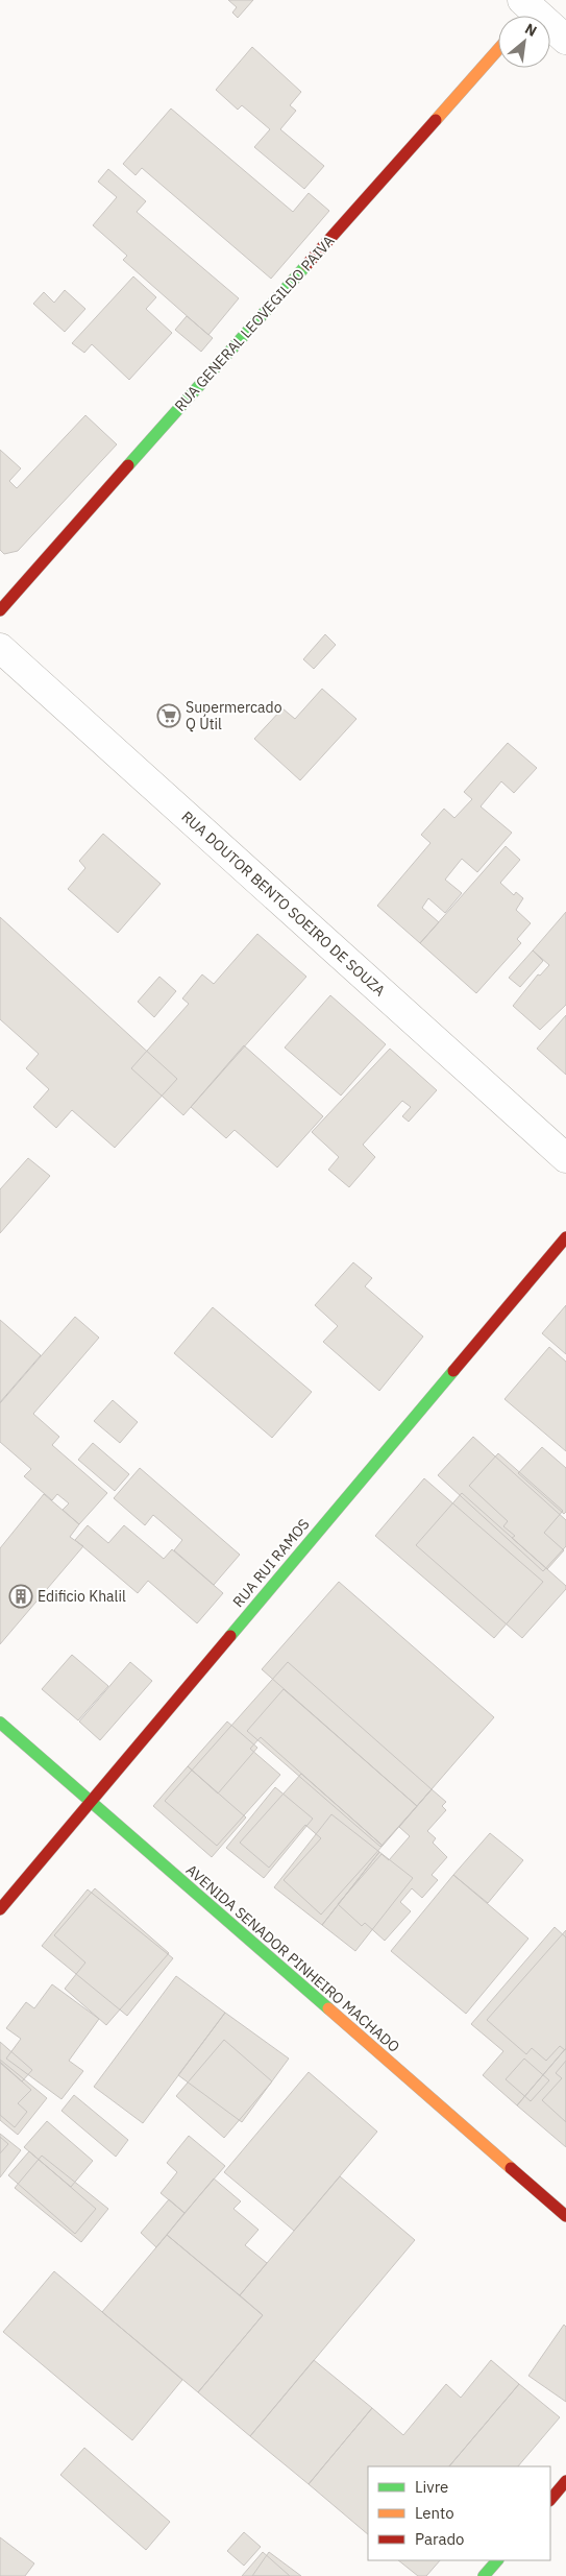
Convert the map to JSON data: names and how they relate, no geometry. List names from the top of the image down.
{
  "streets": {
    "street": [
      "RUA GENERAL LEOVEGILDO PAIVA",
      "RUA DOUTOR BENTO SOEIRO DE SOUZA",
      "RUA RUI RAMOS",
      "AVENIDA SENADOR PINHEIRO MACHADO"
    ]
  },
  "crossings": [
    ["RUA RUI RAMOS", "AVENIDA SENADOR PINHEIRO MACHADO"]
  ],
  "places": {
    "supermarket": ["Supermercado Q Útil"],
    "building": ["Edificio Khalil"]
  },
  "legend": ["Livre", "Lento", "Parado"],
  "north": "top right"
}
